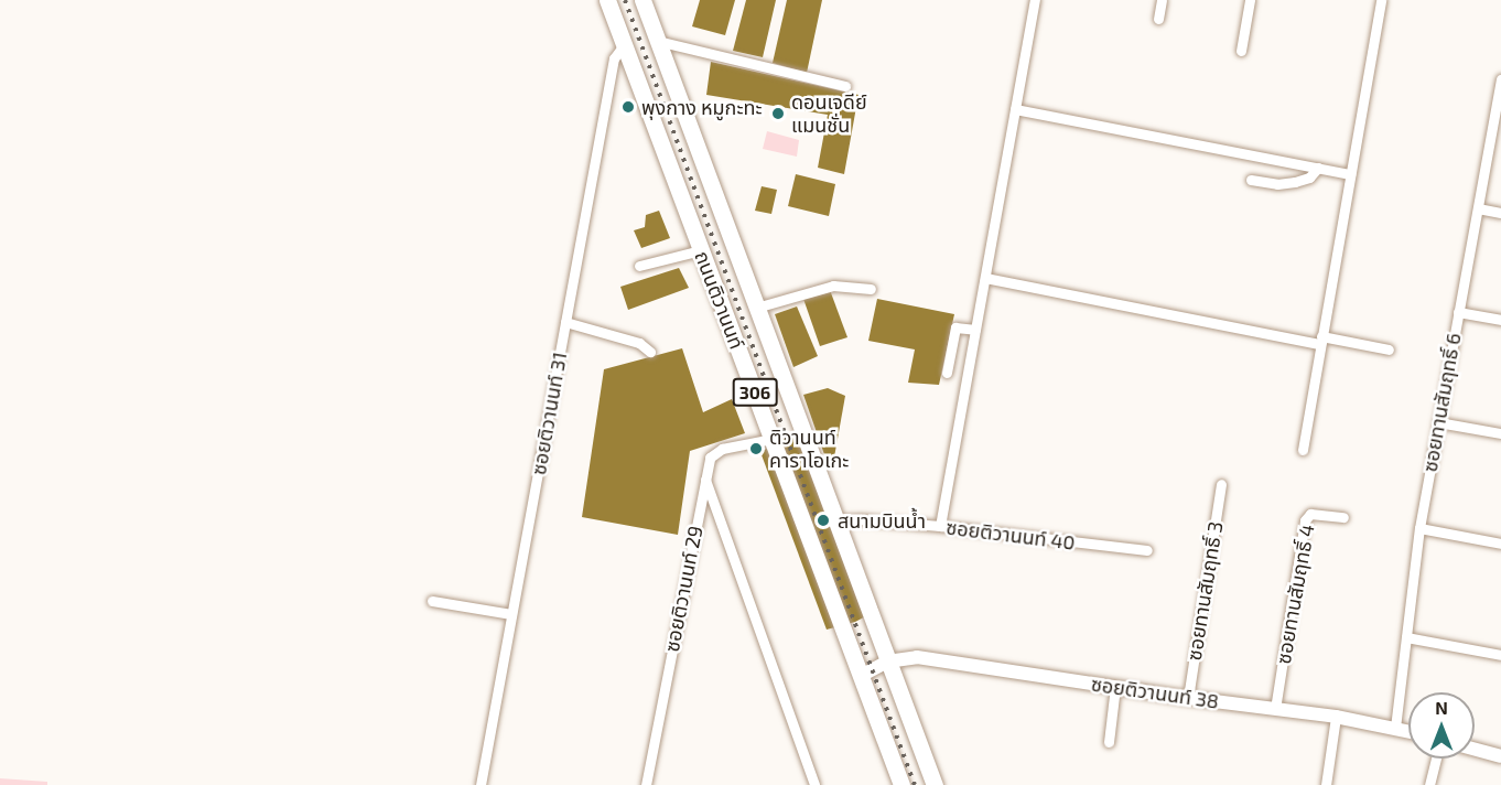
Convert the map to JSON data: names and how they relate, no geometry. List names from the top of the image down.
{
  "streets": {
    "main road": ["ถนนติวานนท์", "306"],
    "street": [
      "ซอยทานสัมฤทธิ์ 6",
      "ซอยติวานนท์ 31",
      "ซอยติวานนท์ 40",
      "ซอยติวานนท์ 29",
      "ซอยทานสัมฤทธิ์ 3",
      "ซอยทานสัมฤทธิ์ 4",
      "ซอยติวานนท์ 38"
    ]
  },
  "crossings": [
    ["ถนนติวานนท์", "ซอยติวานนท์ 31"],
    ["ถนนติวานนท์", "ซอยติวานนท์ 40"],
    ["ถนนติวานนท์", "ซอยติวานนท์ 29"],
    ["ถนนติวานนท์", "ซอยติวานนท์ 38"],
    ["ซอยทานสัมฤทธิ์ 6", "ซอยติวานนท์ 38"],
    ["ซอยทานสัมฤทธิ์ 3", "ซอยติวานนท์ 38"],
    ["ซอยทานสัมฤทธิ์ 4", "ซอยติวานนท์ 38"]
  ],
  "places": [
    "พุงกาง หมูกะทะ",
    "ดอนเจดีย์ แมนชั่น",
    "ติวานนท์ คาราโอเกะ",
    "สนามบินน้ำ"
  ],
  "north": "top"
}
